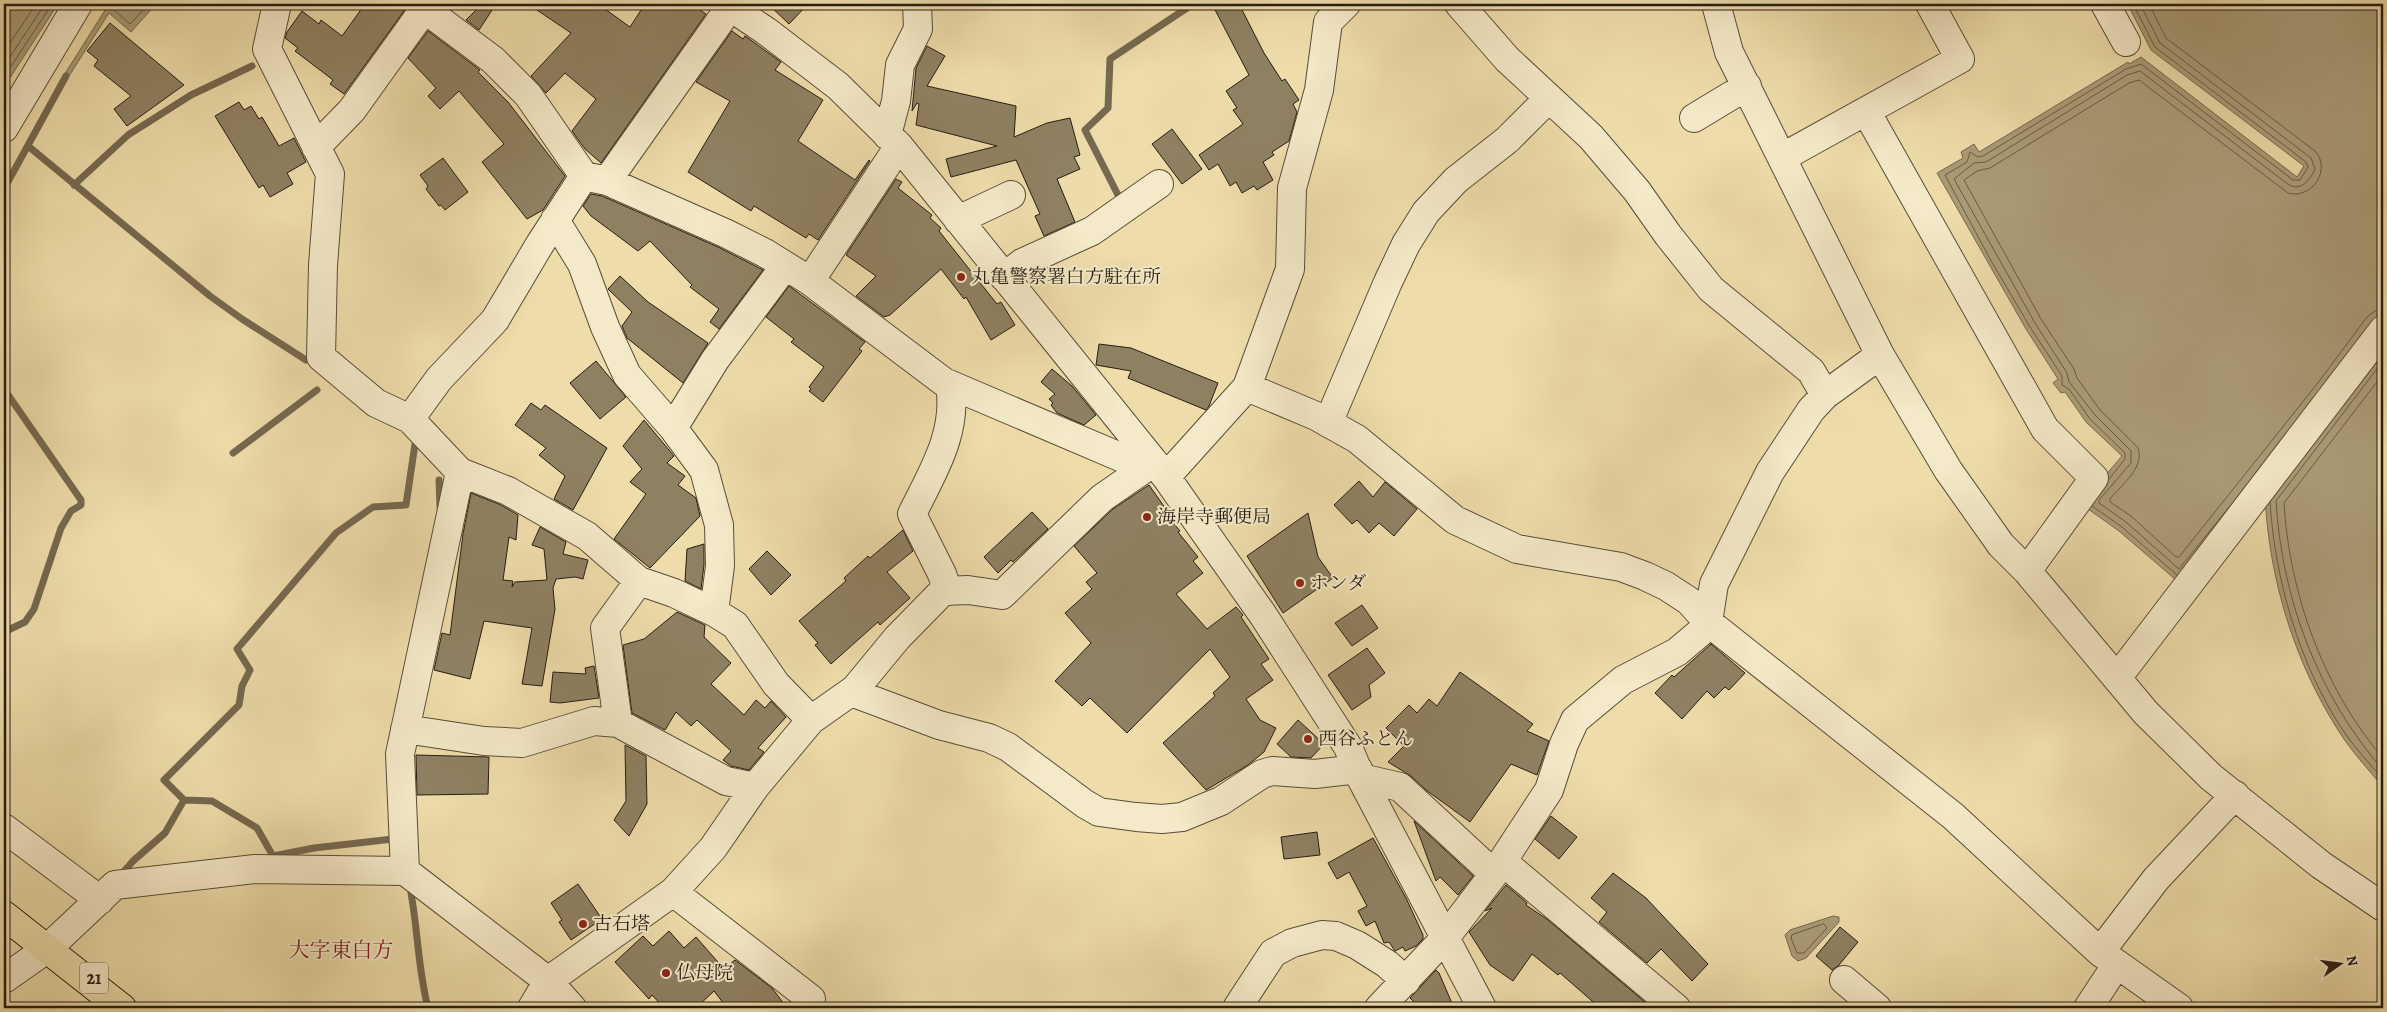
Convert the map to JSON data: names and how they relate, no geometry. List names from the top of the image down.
{
  "streets": {
    "main road": ["21"]
  },
  "districts": ["大字東白方"],
  "places": [
    "丸亀警察署白方駐在所",
    "海岸寺郵便局",
    "ホンダ",
    "西谷ふとん",
    "古石塔",
    "仏母院"
  ],
  "north": "right"
}
